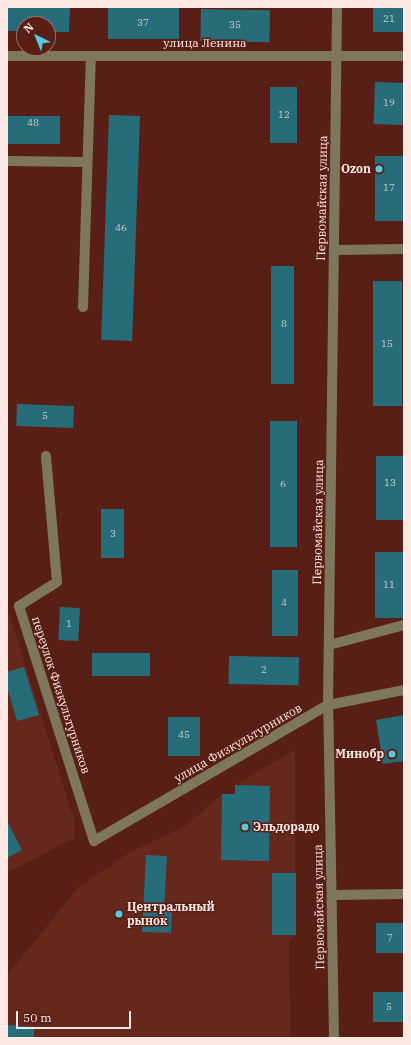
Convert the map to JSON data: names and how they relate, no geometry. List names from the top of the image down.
{
  "streets": {
    "street": [
      "улица Ленина",
      "Первомайская улица",
      "переулок Физкультурников",
      "улица Физкультурников"
    ]
  },
  "crossings": [
    ["улица Ленина", "Первомайская улица"],
    ["Первомайская улица", "улица Физкультурников"],
    ["переулок Физкультурников", "улица Физкультурников"]
  ],
  "places": [
    "Ozon",
    "Минобр",
    "Эльдорадо",
    "Центральный рынок"
  ],
  "house_numbers": [
    "21",
    "37",
    "35",
    "19",
    "12",
    "48",
    "17",
    "46",
    "8",
    "15",
    "5",
    "13",
    "6",
    "3",
    "11",
    "4",
    "1",
    "2",
    "45",
    "7",
    "5"
  ],
  "scale_bar": "50 m",
  "north": "top left"
}
